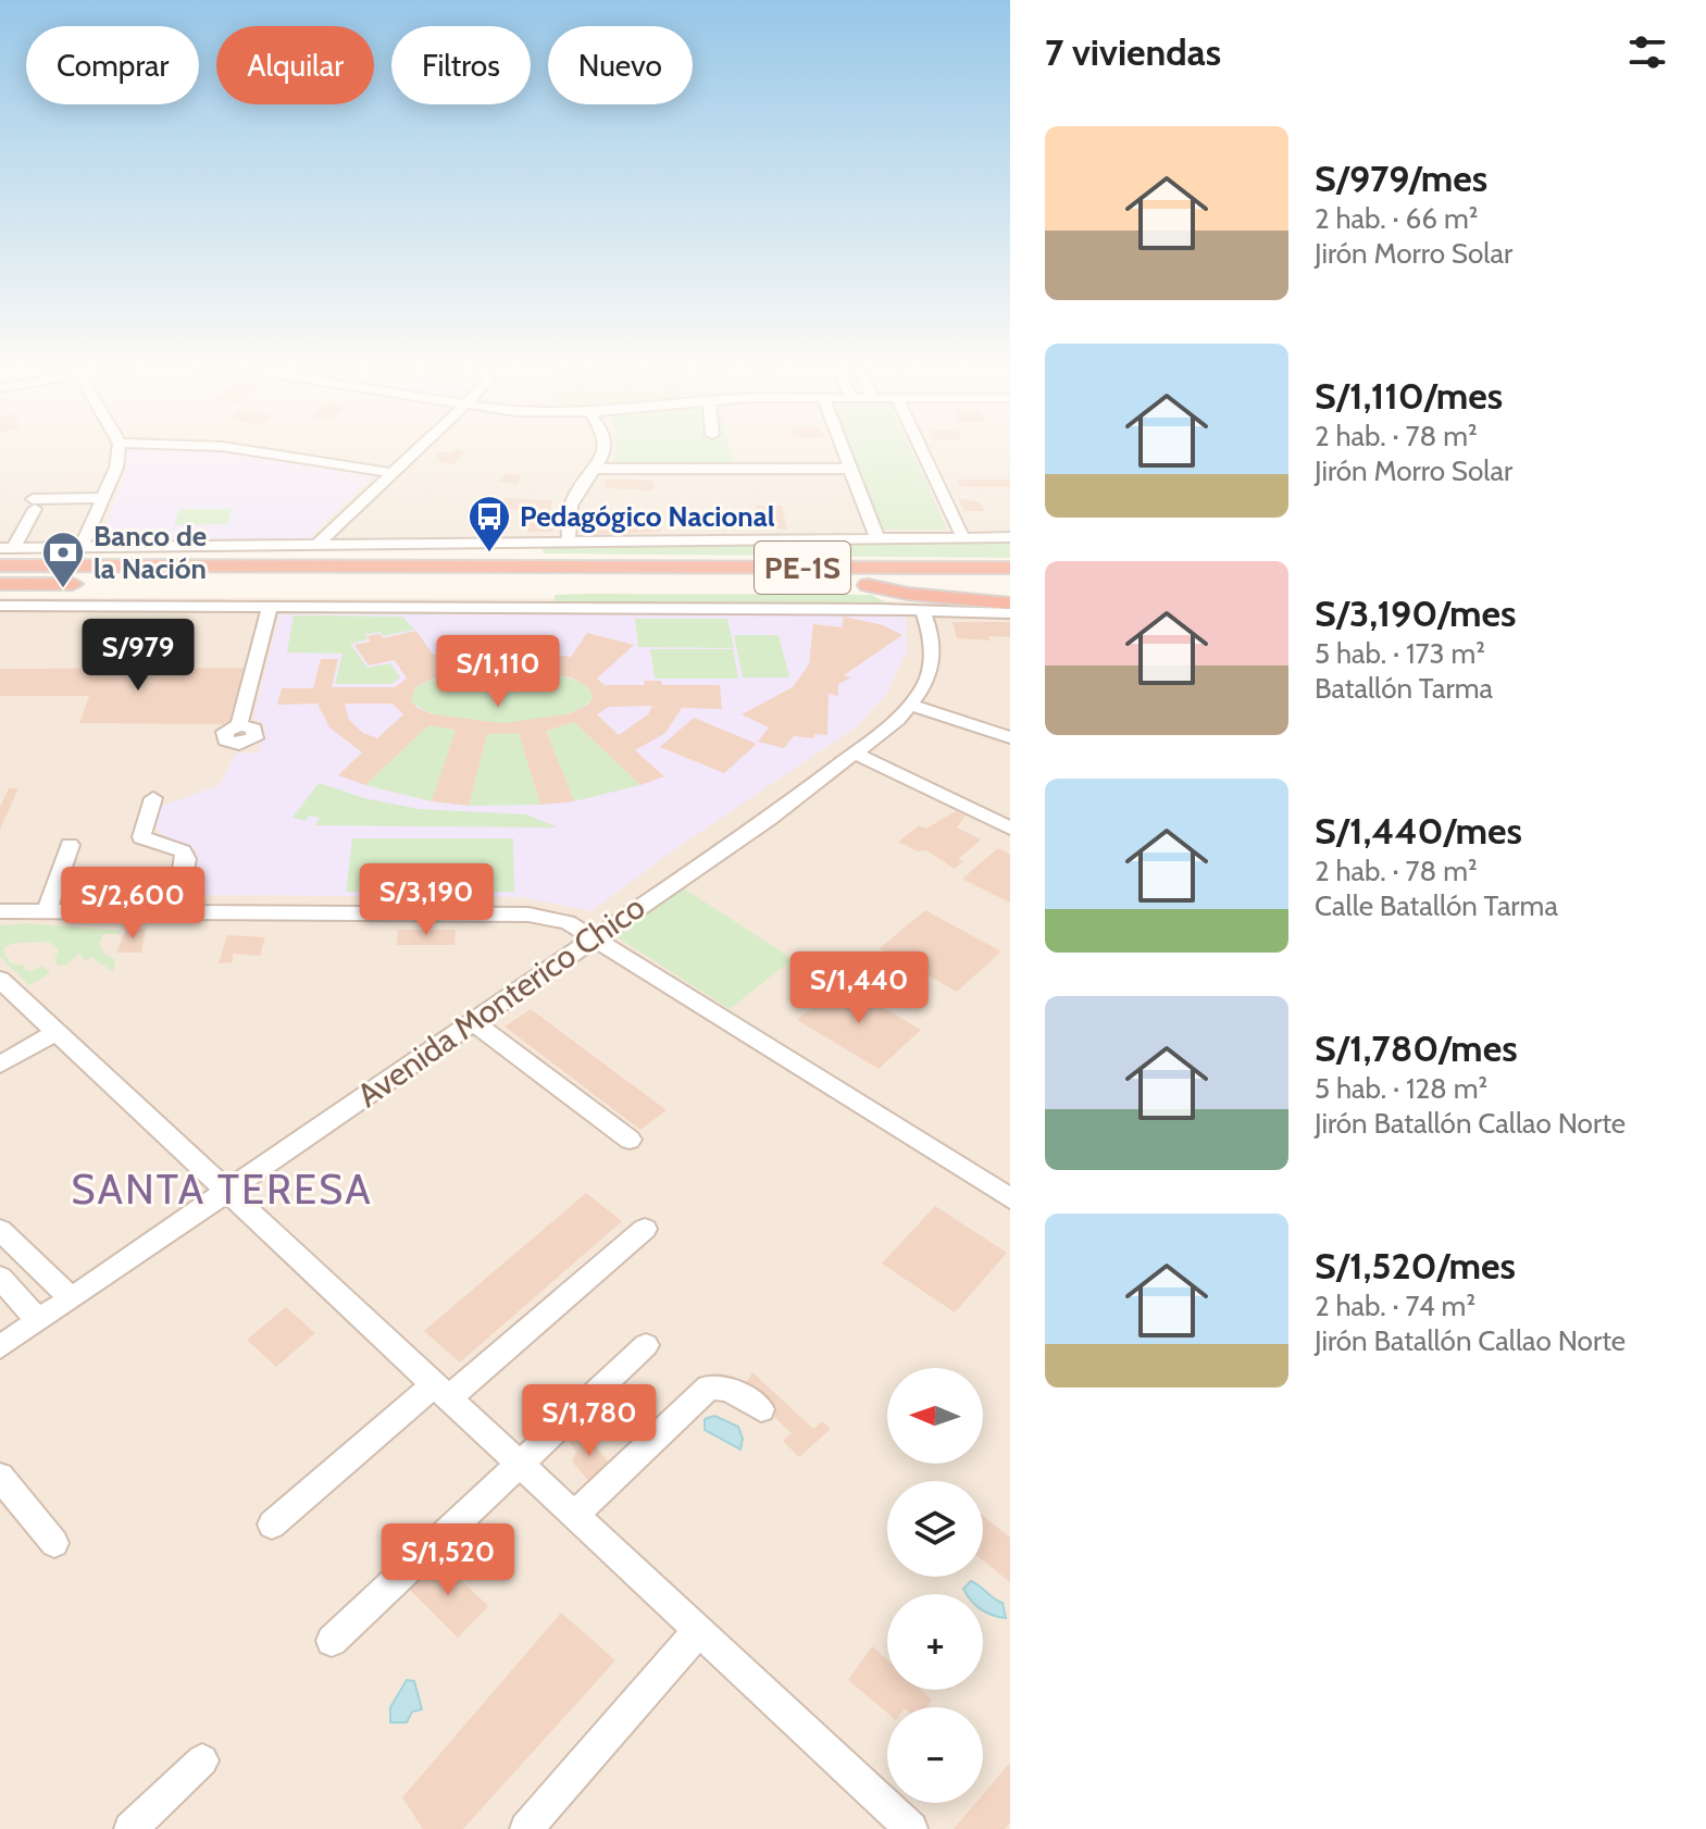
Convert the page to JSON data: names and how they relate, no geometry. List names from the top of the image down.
{
  "streets": {
    "highway": ["PE-1S"],
    "street": ["Avenida Monterico Chico"]
  },
  "districts": ["SANTA TERESA"],
  "places": {
    "bus stop": ["Pedagógico Nacional"],
    "bank": ["Banco de la Nación"]
  },
  "north": "left",
  "page": {
    "heading": "7 viviendas",
    "chip": [
      "Comprar",
      "Alquilar",
      "Filtros",
      "Nuevo"
    ],
    "list": [
      {
        "name": "S/979/mes",
        "note": "2 hab. · 66 m² · Jirón Morro Solar"
      },
      {
        "name": "S/1,110/mes",
        "note": "2 hab. · 78 m² · Jirón Morro Solar"
      },
      {
        "name": "S/3,190/mes",
        "note": "5 hab. · 173 m² · Batallón Tarma"
      },
      {
        "name": "S/1,440/mes",
        "note": "2 hab. · 78 m² · Calle Batallón Tarma"
      },
      {
        "name": "S/1,780/mes",
        "note": "5 hab. · 128 m² · Jirón Batallón Callao Norte"
      },
      {
        "name": "S/1,520/mes",
        "note": "2 hab. · 74 m² · Jirón Batallón Callao Norte"
      }
    ],
    "price": [
      "S/979",
      "S/1,110",
      "S/3,190",
      "S/2,600",
      "S/1,440",
      "S/1,780",
      "S/1,520"
    ],
    "map_buttons": ["+", "−"]
  }
}
